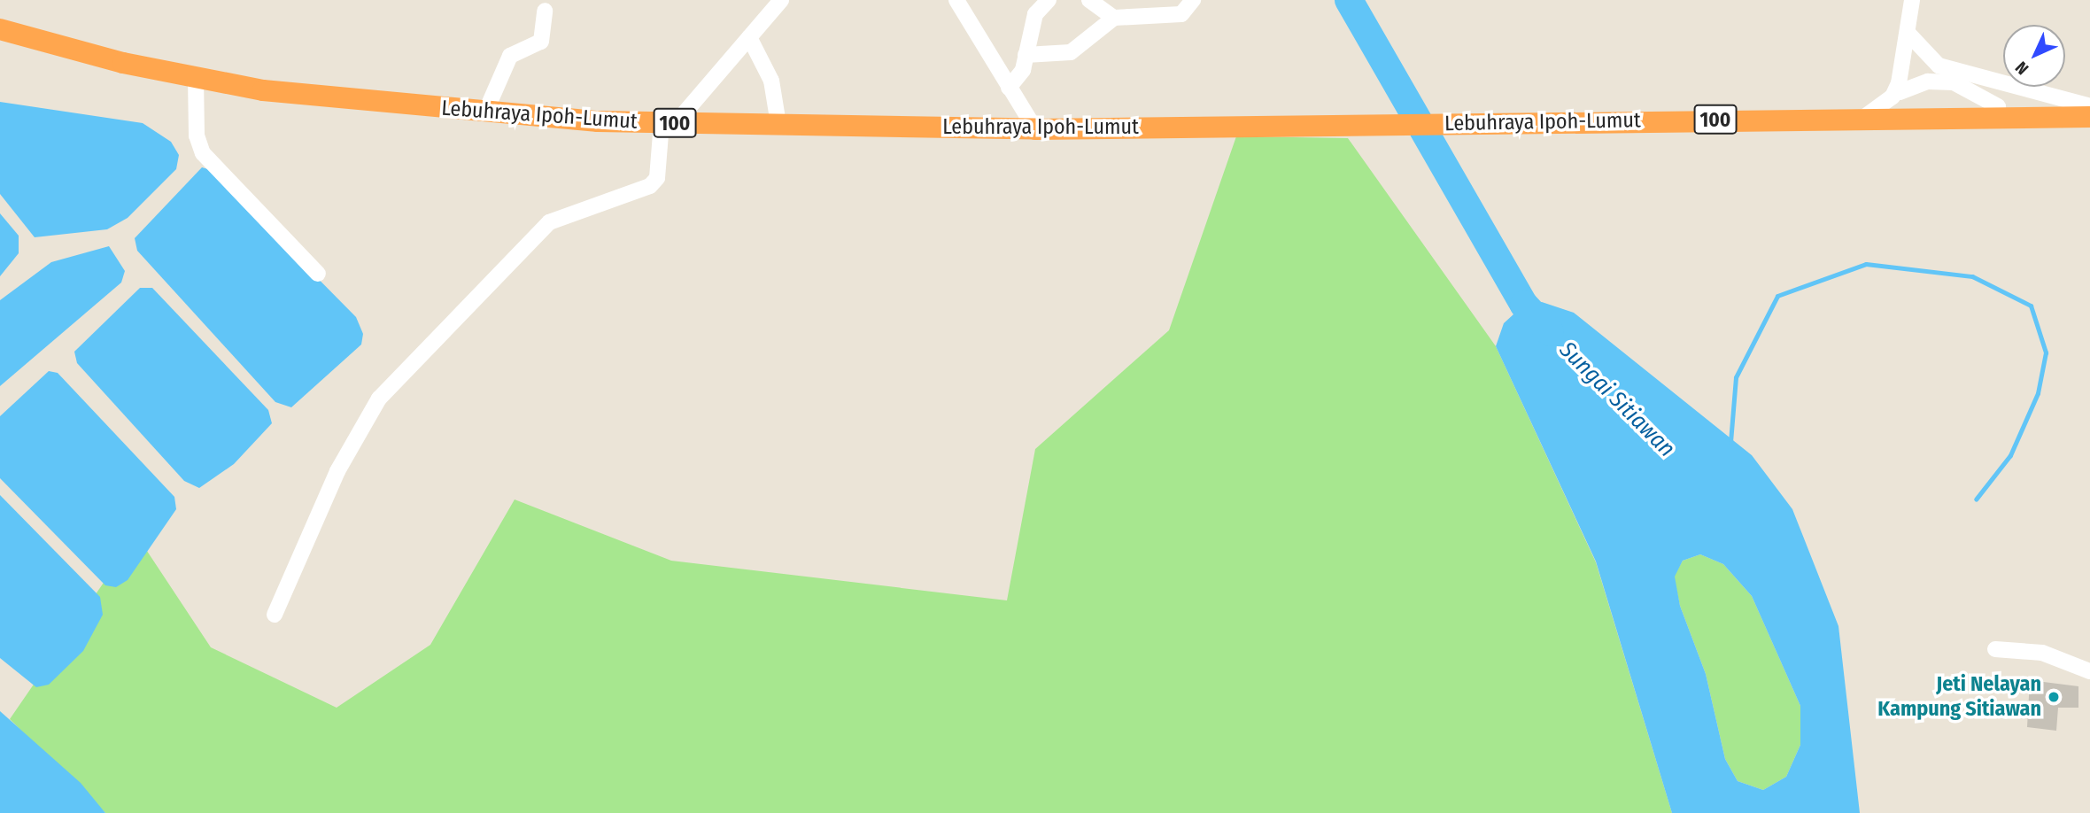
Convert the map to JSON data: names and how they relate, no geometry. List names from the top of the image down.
{
  "streets": {
    "highway": ["Lebuhraya Ipoh-Lumut", "100"]
  },
  "water": ["Sungai Sitiawan"],
  "places": ["Jeti Nelayan Kampung Sitiawan"],
  "north": "bottom left"
}
